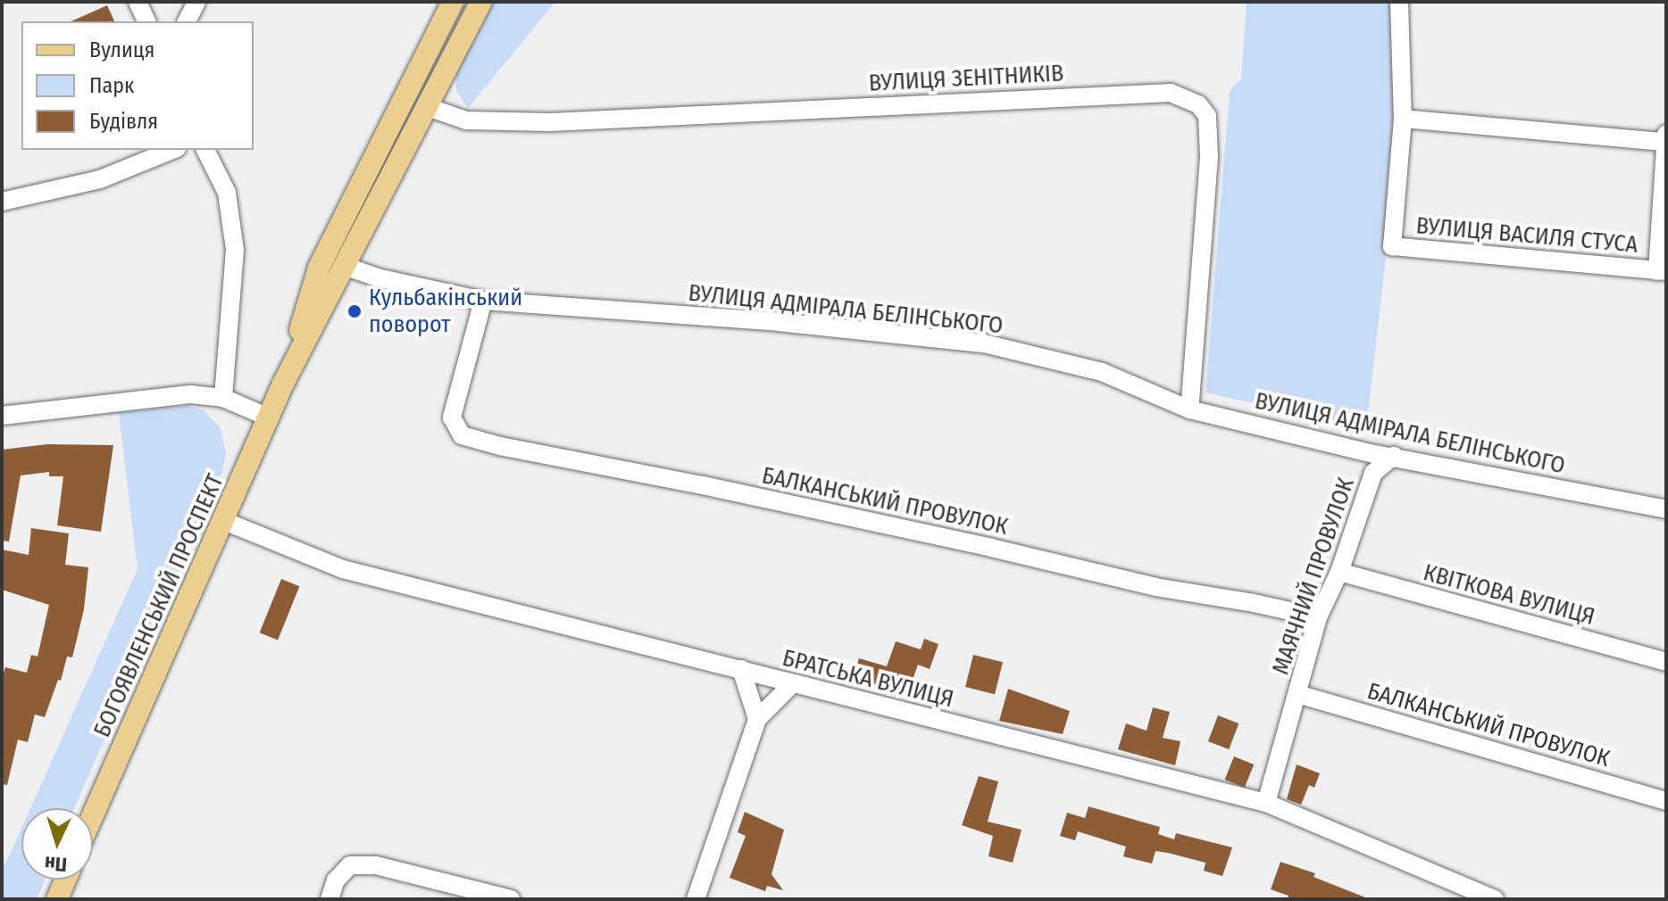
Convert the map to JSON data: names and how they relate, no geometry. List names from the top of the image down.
{
  "streets": {
    "main road": ["БОГОЯВЛЕНСЬКИЙ ПРОСПЕКТ"],
    "street": [
      "ВУЛИЦЯ ЗЕНІТНИКІВ",
      "ВУЛИЦЯ ВАСИЛЯ СТУСА",
      "ВУЛИЦЯ АДМІРАЛА БЕЛІНСЬКОГО",
      "БАЛКАНСЬКИЙ ПРОВУЛОК",
      "МАЯЧНИЙ ПРОВУЛОК",
      "КВІТКОВА ВУЛИЦЯ",
      "БРАТСЬКА ВУЛИЦЯ"
    ]
  },
  "crossings": [
    ["ВУЛИЦЯ ЗЕНІТНИКІВ", "ВУЛИЦЯ АДМІРАЛА БЕЛІНСЬКОГО"],
    ["ВУЛИЦЯ ЗЕНІТНИКІВ", "БОГОЯВЛЕНСЬКИЙ ПРОСПЕКТ"],
    ["ВУЛИЦЯ АДМІРАЛА БЕЛІНСЬКОГО", "БАЛКАНСЬКИЙ ПРОВУЛОК"],
    ["ВУЛИЦЯ АДМІРАЛА БЕЛІНСЬКОГО", "МАЯЧНИЙ ПРОВУЛОК"],
    ["ВУЛИЦЯ АДМІРАЛА БЕЛІНСЬКОГО", "БОГОЯВЛЕНСЬКИЙ ПРОСПЕКТ"],
    ["БАЛКАНСЬКИЙ ПРОВУЛОК", "МАЯЧНИЙ ПРОВУЛОК"],
    ["МАЯЧНИЙ ПРОВУЛОК", "КВІТКОВА ВУЛИЦЯ"],
    ["МАЯЧНИЙ ПРОВУЛОК", "БРАТСЬКА ВУЛИЦЯ"],
    ["БОГОЯВЛЕНСЬКИЙ ПРОСПЕКТ", "БРАТСЬКА ВУЛИЦЯ"]
  ],
  "places": ["Кульбакінський поворот"],
  "legend": ["Вулиця", "Парк", "Будівля"],
  "north": "bottom"
}
